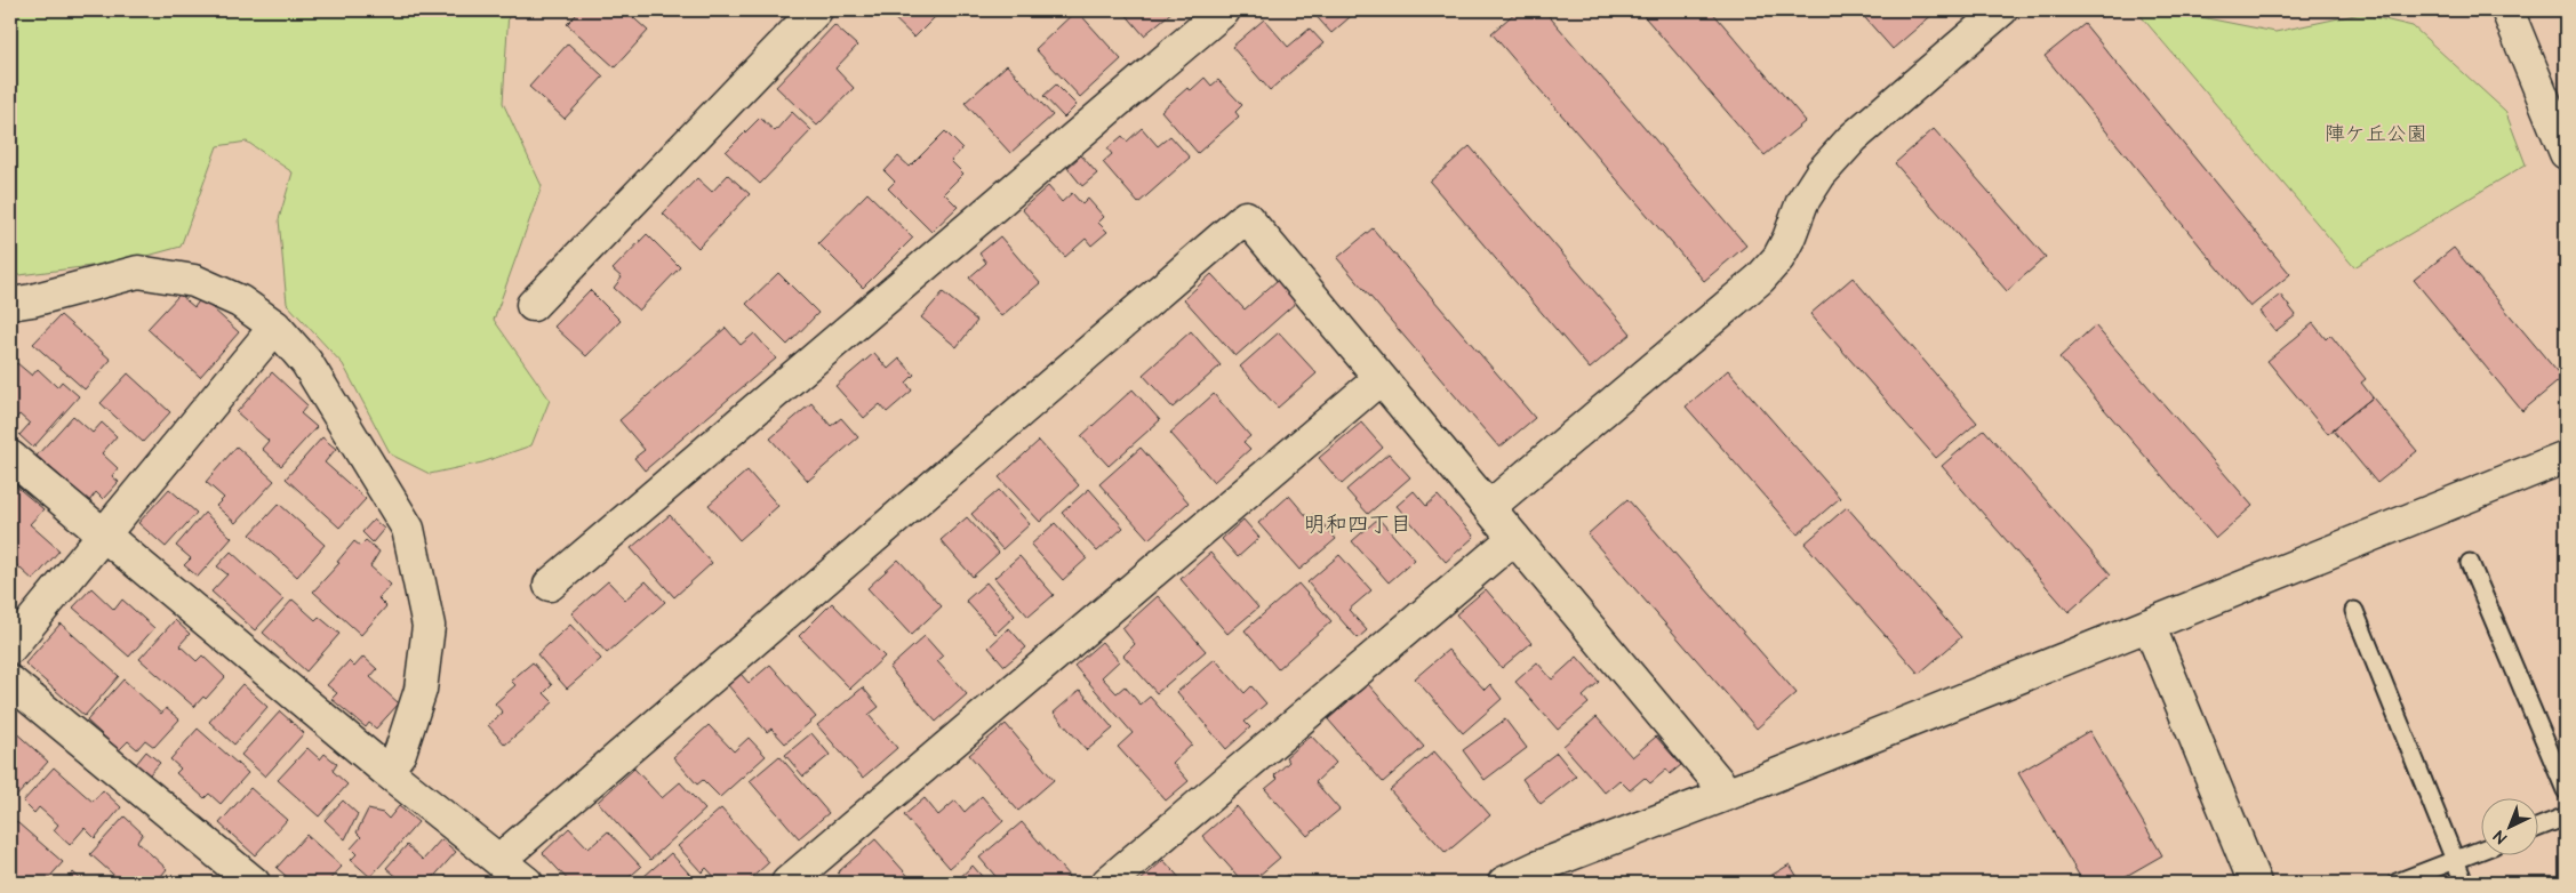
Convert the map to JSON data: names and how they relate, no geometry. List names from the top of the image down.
{
  "districts": ["明和四丁目"],
  "parks": ["陣ケ丘公園"],
  "north": "bottom left"
}
